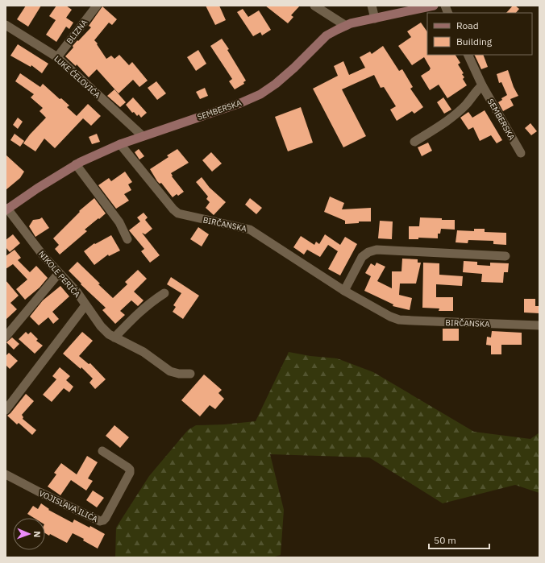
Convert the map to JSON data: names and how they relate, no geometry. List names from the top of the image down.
{
  "streets": {
    "main road": ["SEMBERSKA"],
    "street": [
      "BLIZNA",
      "LUKE ĆELOVIĆA",
      "BIRČANSKA",
      "NIKOLE PERIĆA",
      "VOJISLAVA ILIĆA"
    ]
  },
  "crossings": [
    ["BLIZNA", "LUKE ĆELOVIĆA"],
    ["LUKE ĆELOVIĆA", "SEMBERSKA"],
    ["SEMBERSKA", "BIRČANSKA"],
    ["SEMBERSKA", "NIKOLE PERIĆA"]
  ],
  "legend": ["Road", "Building"],
  "scale_bar": "50 m",
  "north": "right"
}
